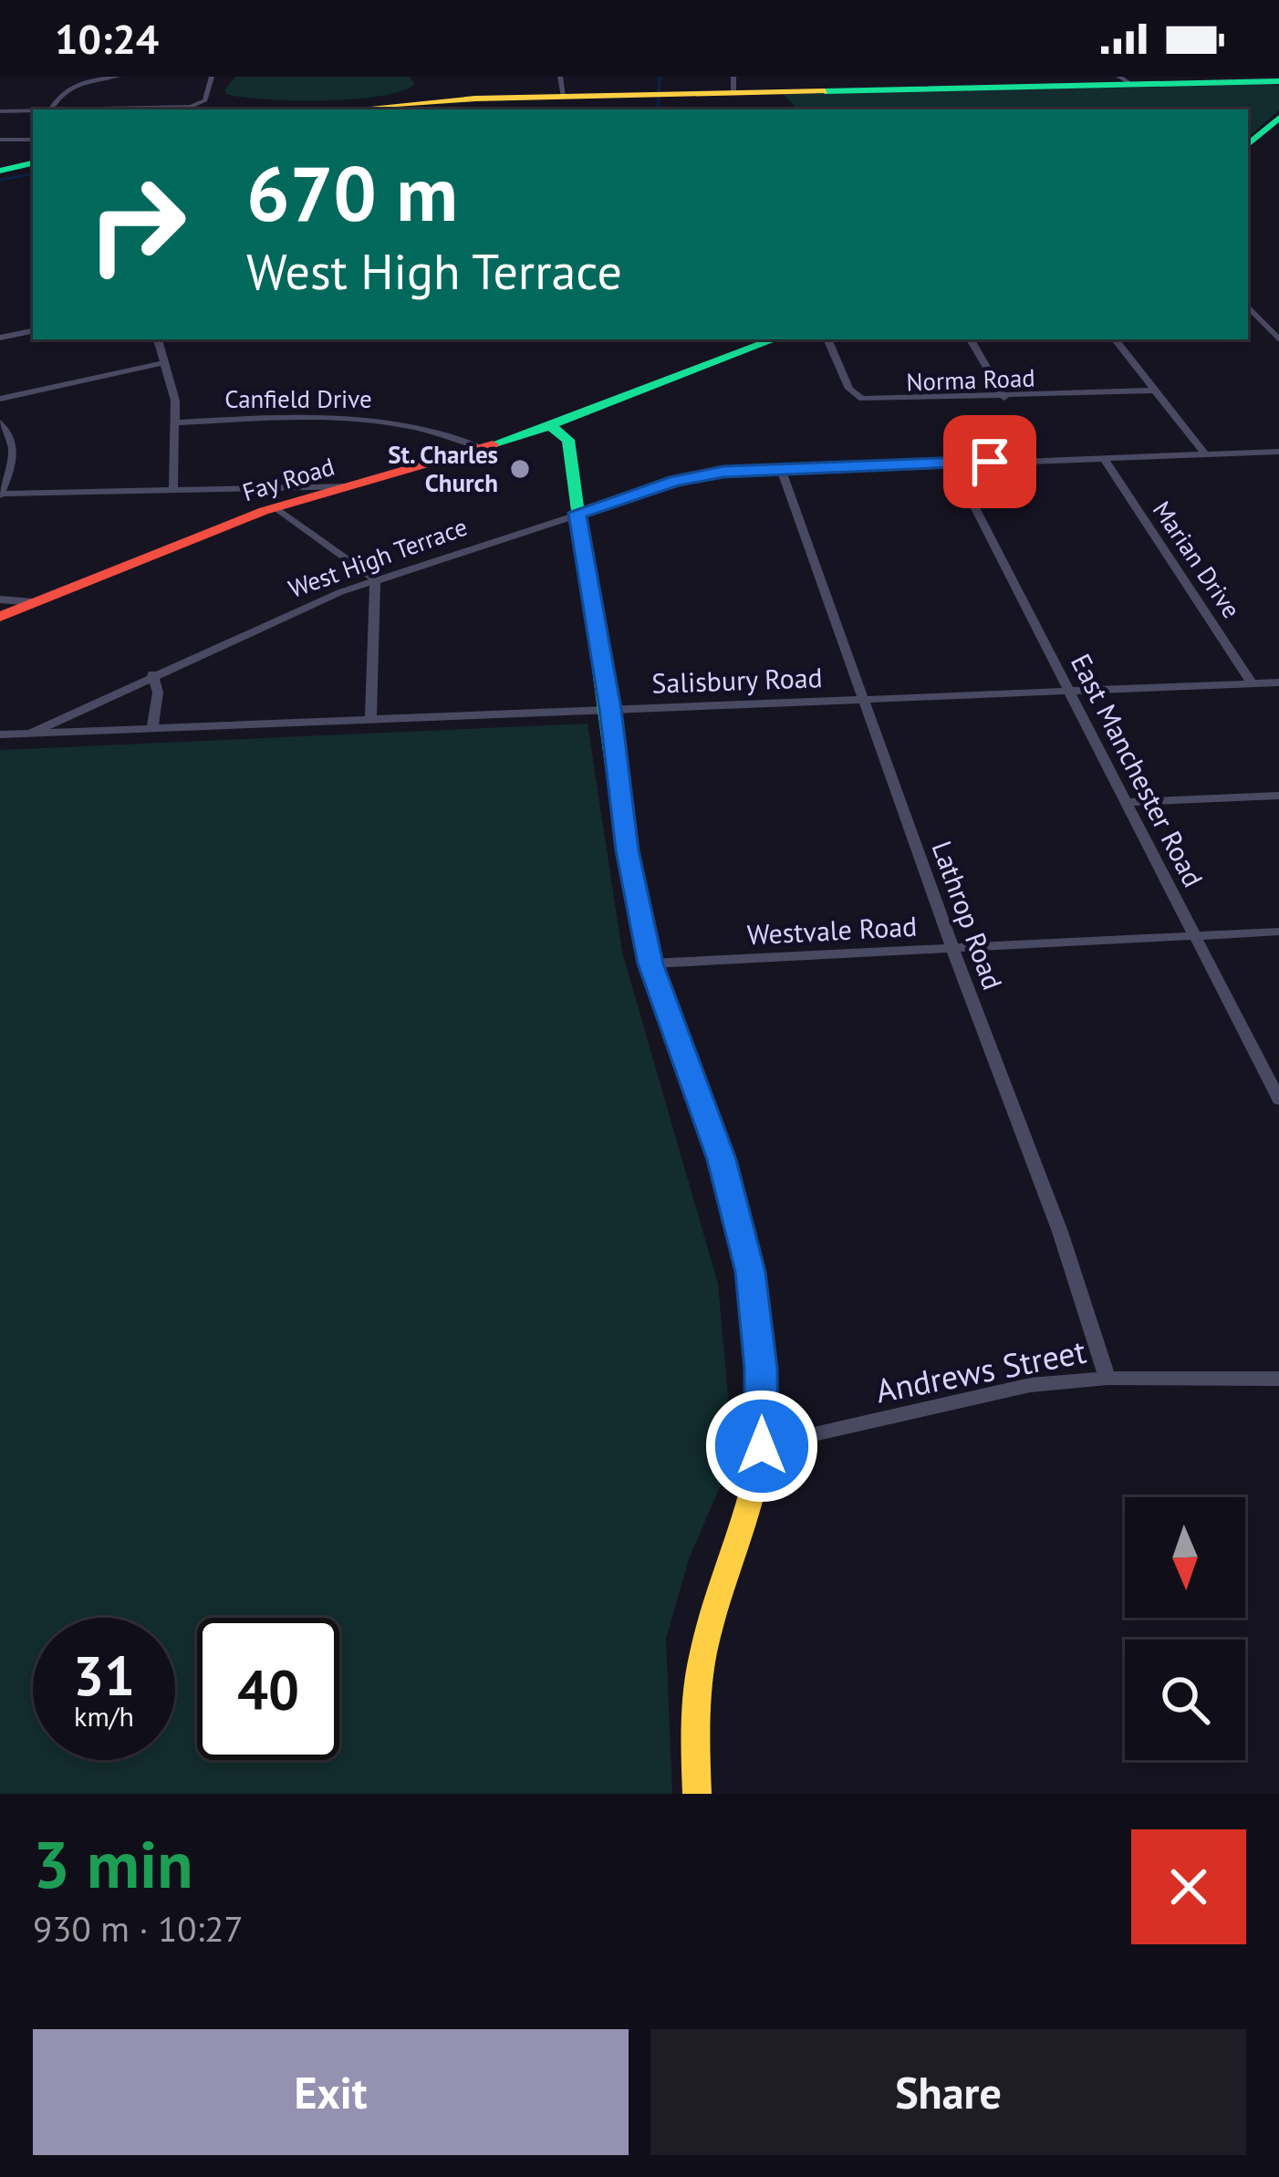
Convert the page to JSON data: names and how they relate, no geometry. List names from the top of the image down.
{
  "streets": {
    "street": [
      "Norma Road",
      "Canfield Drive",
      "Fay Road",
      "West High Terrace",
      "Marian Drive",
      "Salisbury Road",
      "East Manchester Road",
      "Lathrop Road",
      "Westvale Road",
      "Andrews Street"
    ]
  },
  "crossings": [
    ["Canfield Drive", "Fay Road"],
    ["West High Terrace", "Marian Drive"],
    ["West High Terrace", "Salisbury Road"],
    ["West High Terrace", "East Manchester Road"],
    ["West High Terrace", "Lathrop Road"],
    ["Marian Drive", "Salisbury Road"],
    ["Salisbury Road", "East Manchester Road"],
    ["Salisbury Road", "Lathrop Road"],
    ["East Manchester Road", "Westvale Road"],
    ["Lathrop Road", "Westvale Road"],
    ["Lathrop Road", "Andrews Street"]
  ],
  "places": ["St. Charles Church"],
  "north": "bottom",
  "page": {
    "status": "10:24",
    "turn": ["670 m", "West High Terrace"],
    "speed": "31 km/h",
    "limit": "40",
    "heading": ["3 min", "930 m · 10:27"],
    "buttons": ["Exit", "Share"]
  }
}
